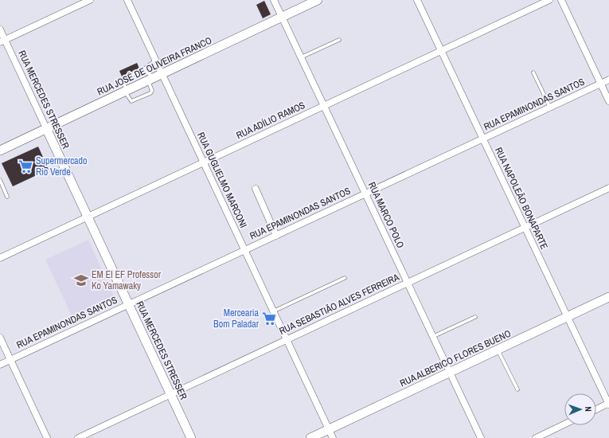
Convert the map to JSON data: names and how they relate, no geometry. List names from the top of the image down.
{
  "streets": {
    "street": [
      "RUA JOSÉ DE OLIVEIRA FRANCO",
      "RUA MERCEDES STRESSER",
      "RUA EPAMINONDAS SANTOS",
      "RUA ADÍLIO RAMOS",
      "RUA GUGLIELMO MARCONI",
      "RUA NAPOLEÃO BONAPARTE",
      "RUA MARCO POLO",
      "RUA SEBASTIÃO ALVES FERREIRA",
      "RUA ALBERICO FLORES BUENO"
    ]
  },
  "crossings": [
    ["RUA JOSÉ DE OLIVEIRA FRANCO", "RUA MERCEDES STRESSER"],
    ["RUA JOSÉ DE OLIVEIRA FRANCO", "RUA GUGLIELMO MARCONI"],
    ["RUA JOSÉ DE OLIVEIRA FRANCO", "RUA MARCO POLO"],
    ["RUA MERCEDES STRESSER", "RUA EPAMINONDAS SANTOS"],
    ["RUA MERCEDES STRESSER", "RUA ADÍLIO RAMOS"],
    ["RUA MERCEDES STRESSER", "RUA SEBASTIÃO ALVES FERREIRA"],
    ["RUA EPAMINONDAS SANTOS", "RUA GUGLIELMO MARCONI"],
    ["RUA EPAMINONDAS SANTOS", "RUA NAPOLEÃO BONAPARTE"],
    ["RUA EPAMINONDAS SANTOS", "RUA MARCO POLO"],
    ["RUA ADÍLIO RAMOS", "RUA GUGLIELMO MARCONI"],
    ["RUA ADÍLIO RAMOS", "RUA NAPOLEÃO BONAPARTE"],
    ["RUA ADÍLIO RAMOS", "RUA MARCO POLO"],
    ["RUA GUGLIELMO MARCONI", "RUA SEBASTIÃO ALVES FERREIRA"],
    ["RUA GUGLIELMO MARCONI", "RUA ALBERICO FLORES BUENO"],
    ["RUA NAPOLEÃO BONAPARTE", "RUA SEBASTIÃO ALVES FERREIRA"],
    ["RUA NAPOLEÃO BONAPARTE", "RUA ALBERICO FLORES BUENO"],
    ["RUA MARCO POLO", "RUA SEBASTIÃO ALVES FERREIRA"],
    ["RUA MARCO POLO", "RUA ALBERICO FLORES BUENO"]
  ],
  "places": {
    "supermarket": ["Supermercado Rio Verde", "Mercearia Bom Paladar"],
    "school or university": ["EM EI EF Professor Ko Yamawaky"]
  },
  "north": "right"
}
